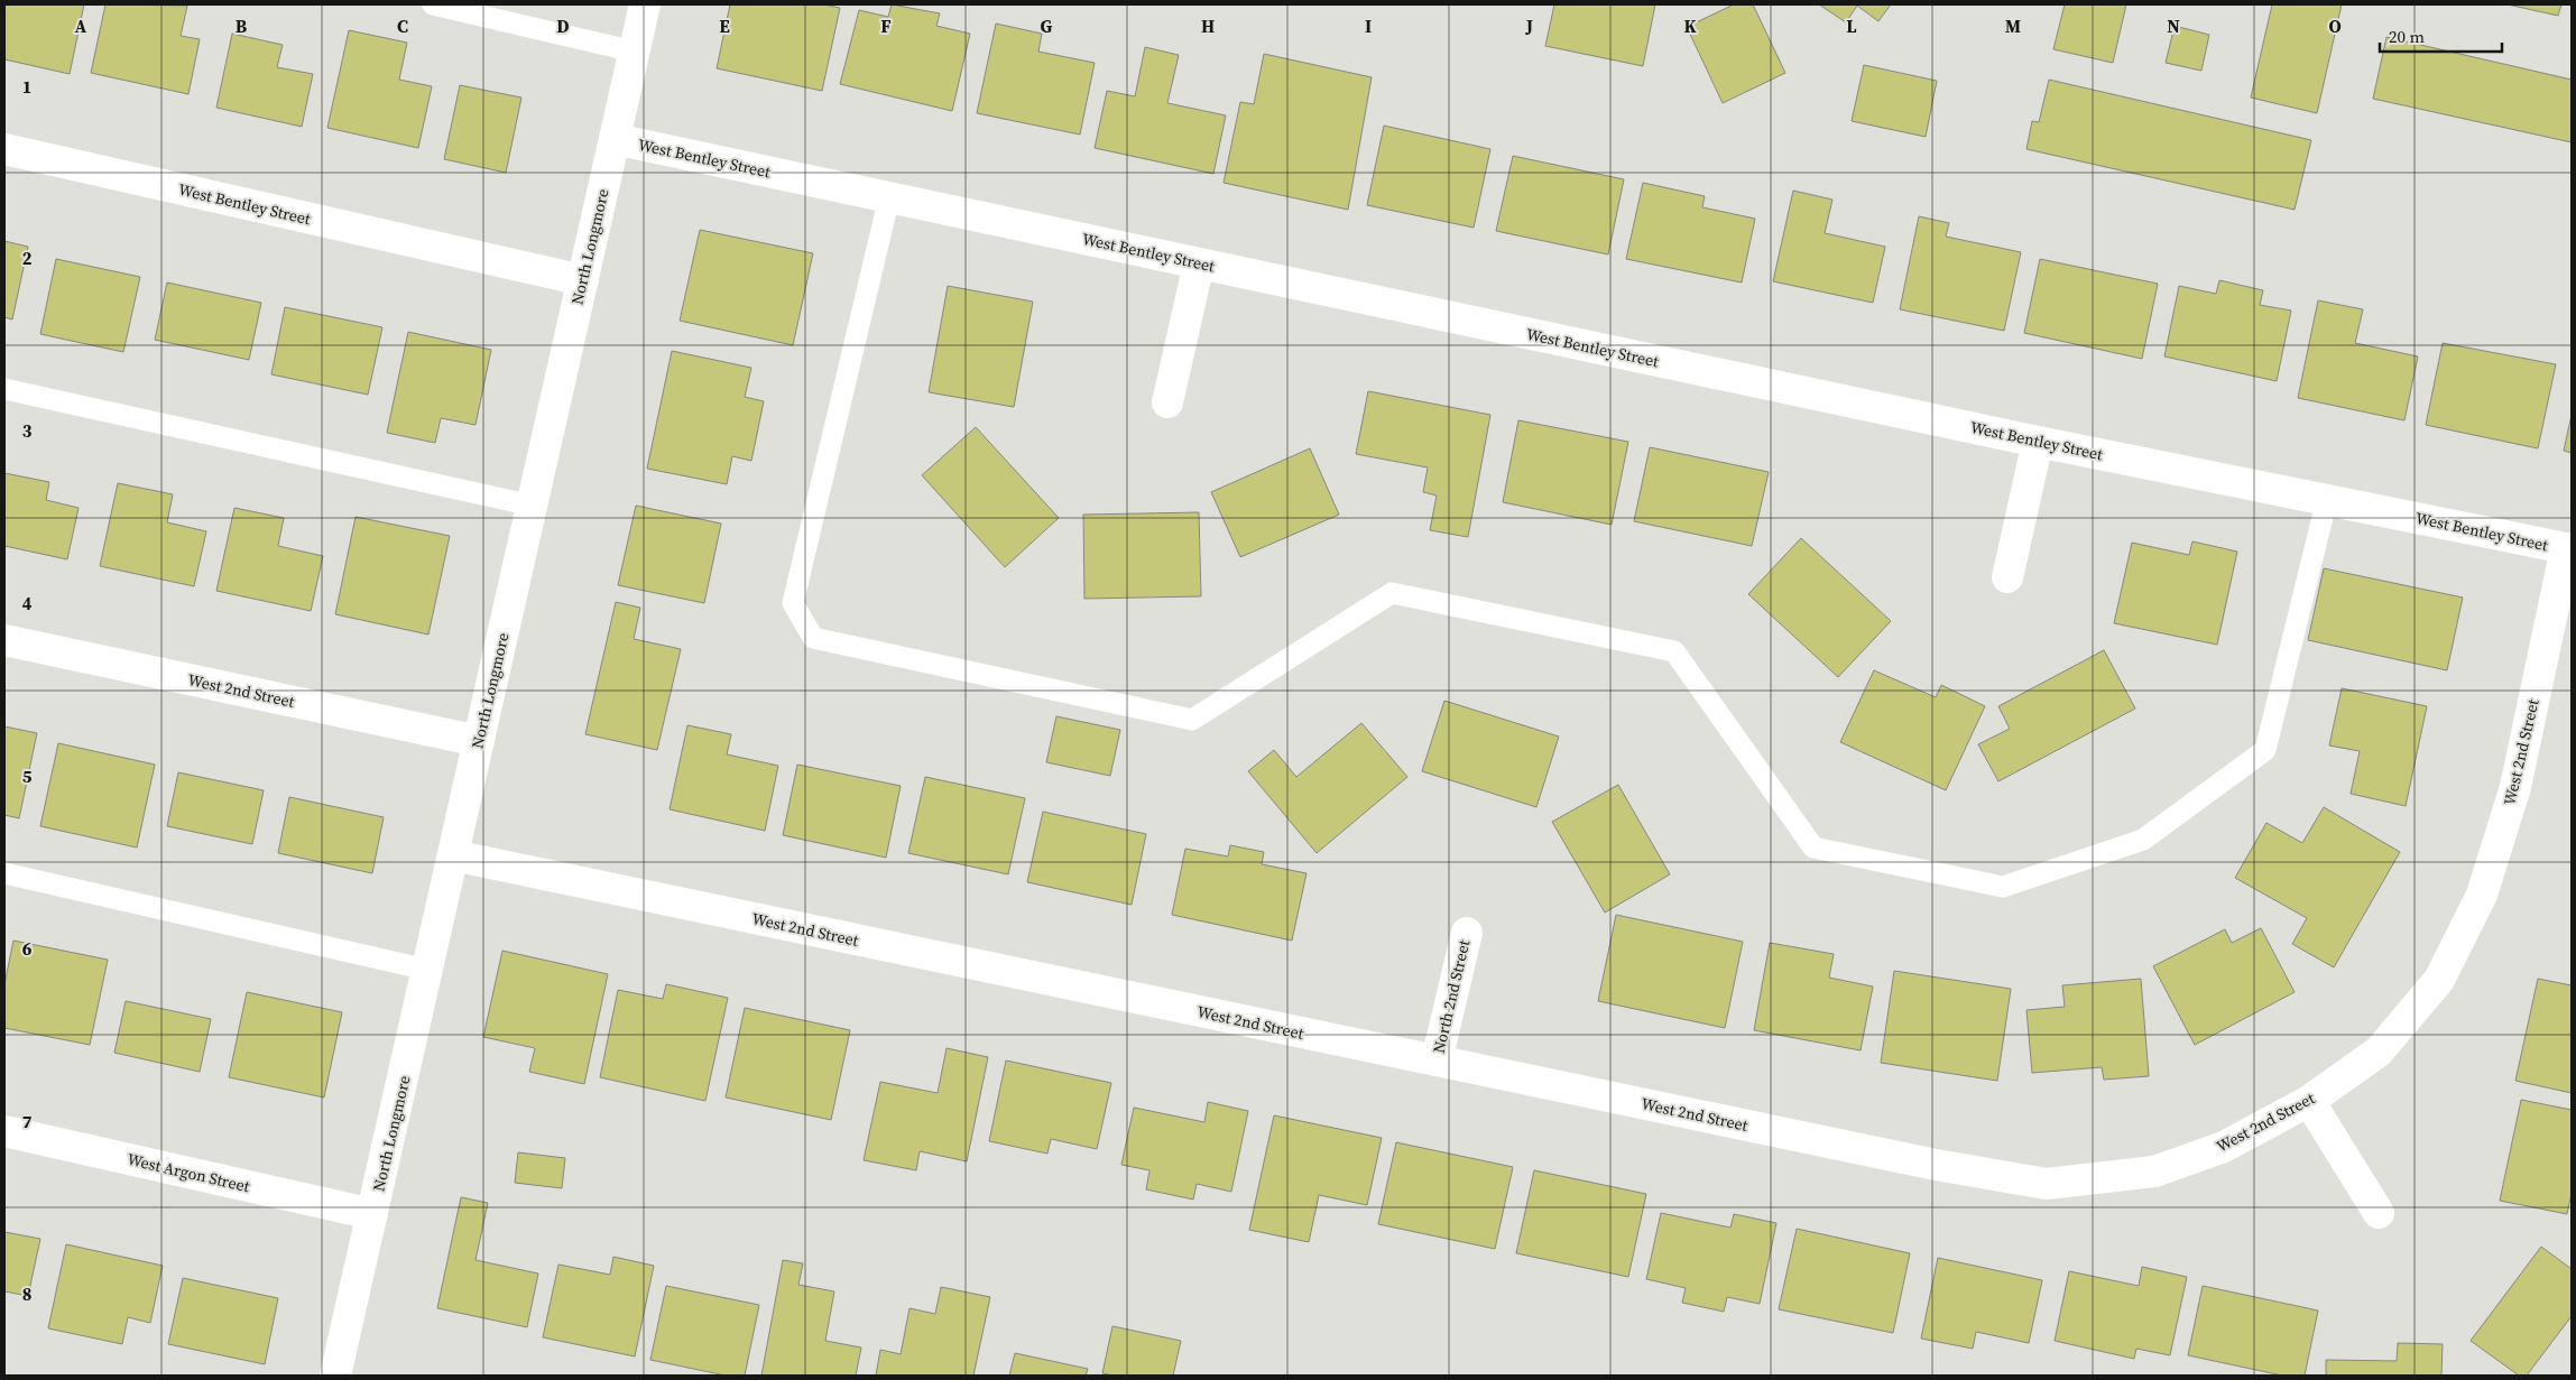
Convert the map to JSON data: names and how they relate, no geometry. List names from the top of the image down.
{
  "streets": {
    "street": [
      "West Bentley Street",
      "North Longmore",
      "West 2nd Street",
      "North 2nd Street",
      "West Argon Street"
    ]
  },
  "crossings": [
    ["West Bentley Street", "North Longmore"],
    ["West Bentley Street", "West 2nd Street"],
    ["North Longmore", "West 2nd Street"],
    ["North Longmore", "West Argon Street"],
    ["West 2nd Street", "North 2nd Street"]
  ],
  "scale_bar": "20 m",
  "grid": {
    "columns": [
      "A",
      "B",
      "C",
      "D",
      "E",
      "F",
      "G",
      "H",
      "I",
      "J",
      "K",
      "L",
      "M",
      "N",
      "O"
    ],
    "rows": [
      "1",
      "2",
      "3",
      "4",
      "5",
      "6",
      "7",
      "8"
    ]
  }
}
